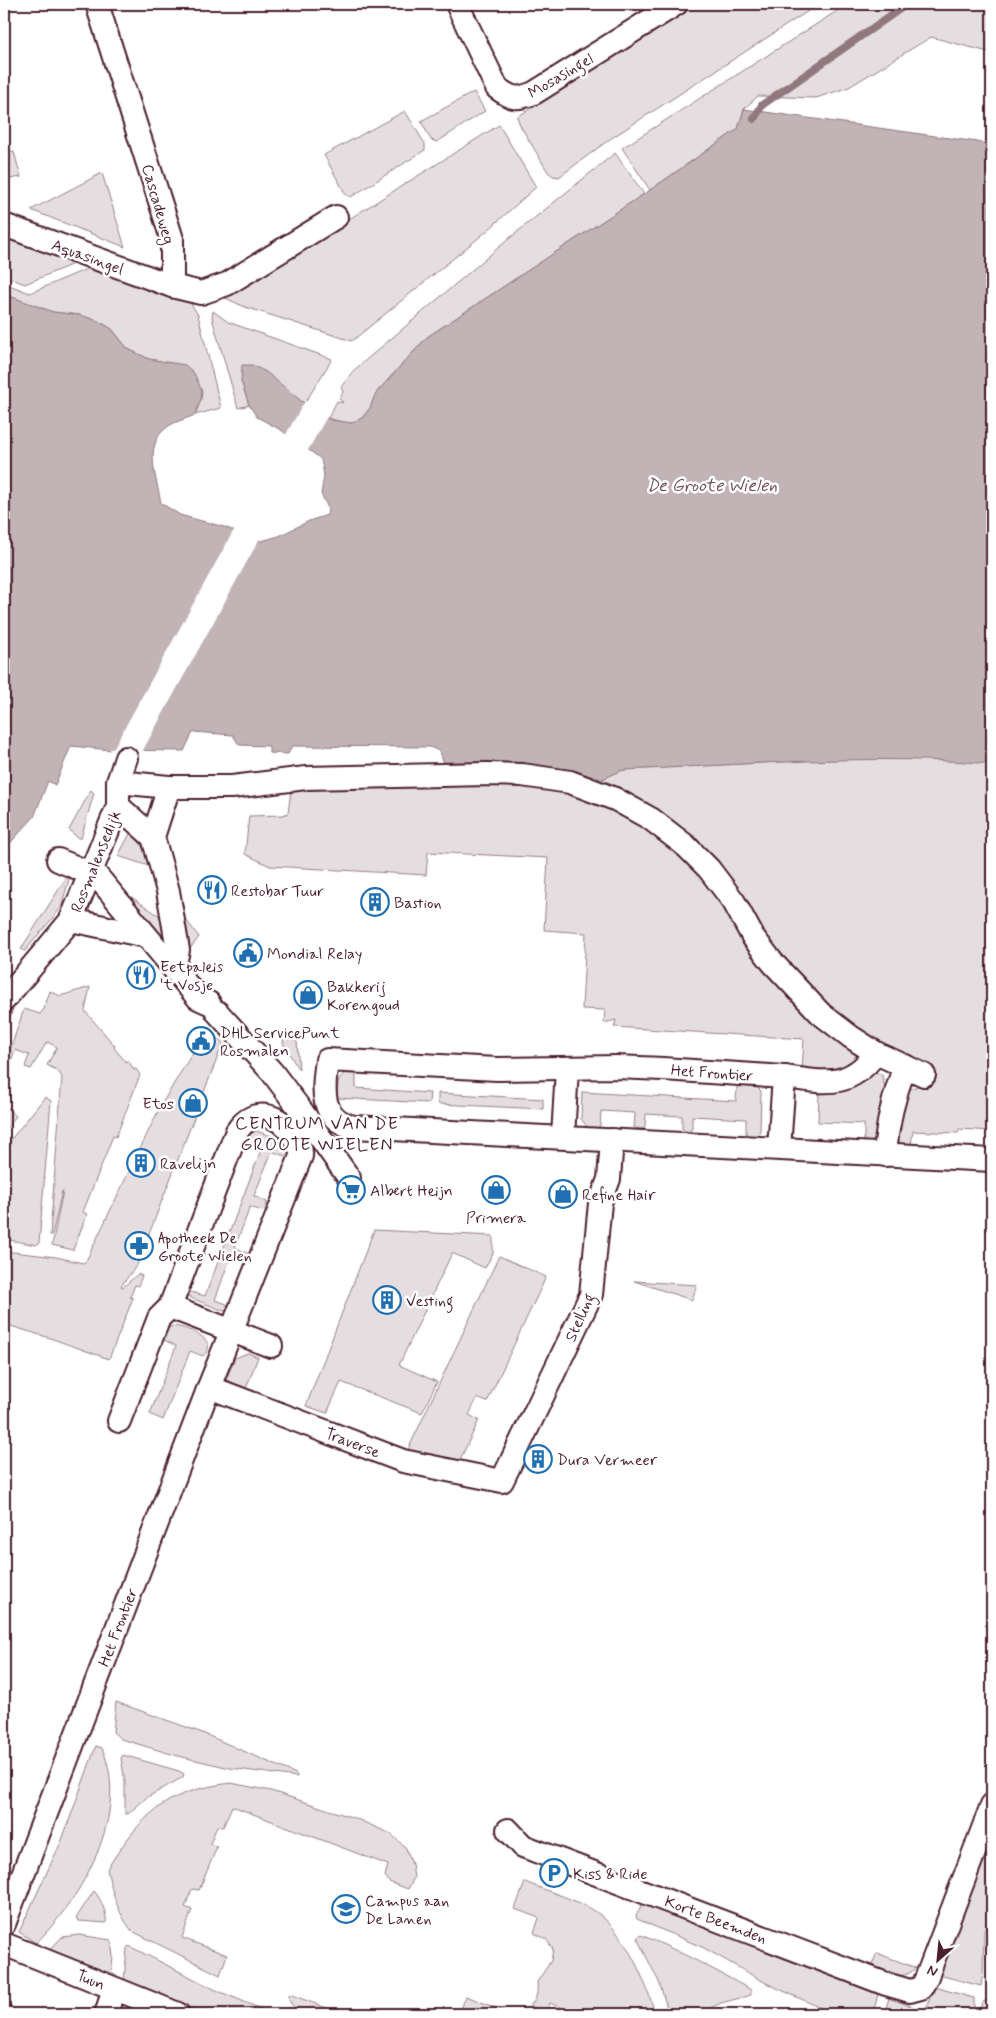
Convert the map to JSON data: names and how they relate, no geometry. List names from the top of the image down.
{
  "streets": {
    "street": [
      "Mosasingel",
      "Cascadeweg",
      "Aquasingel",
      "Rosmalensedijk",
      "Het Frontier",
      "Stelling",
      "Traverse",
      "Korte Beemden",
      "Tuun"
    ]
  },
  "crossings": [
    ["Cascadeweg", "Aquasingel"],
    ["Rosmalensedijk", "Het Frontier"],
    ["Het Frontier", "Traverse"],
    ["Stelling", "Traverse"]
  ],
  "districts": ["CENTRUM VAN DE GROOTE WIELEN"],
  "water": ["De Groote Wielen"],
  "places": {
    "restaurant": ["Restobar Tuur", "Eetpaleis 't Vosje"],
    "building": [
      "Bastion",
      "Ravelijn",
      "Vesting",
      "Dura Vermeer"
    ],
    "public building": ["Mondial Relay", "DHL ServicePunt Rosmalen"],
    "shop": [
      "Bakkerij Korengoud",
      "Etos",
      "Primera",
      "Refine Hair"
    ],
    "supermarket": ["Albert Heijn"],
    "pharmacy": ["Apotheek De Groote Wielen"],
    "parking": ["Kiss & Ride"],
    "school or university": ["Campus aan De Lanen"]
  },
  "north": "bottom left"
}
